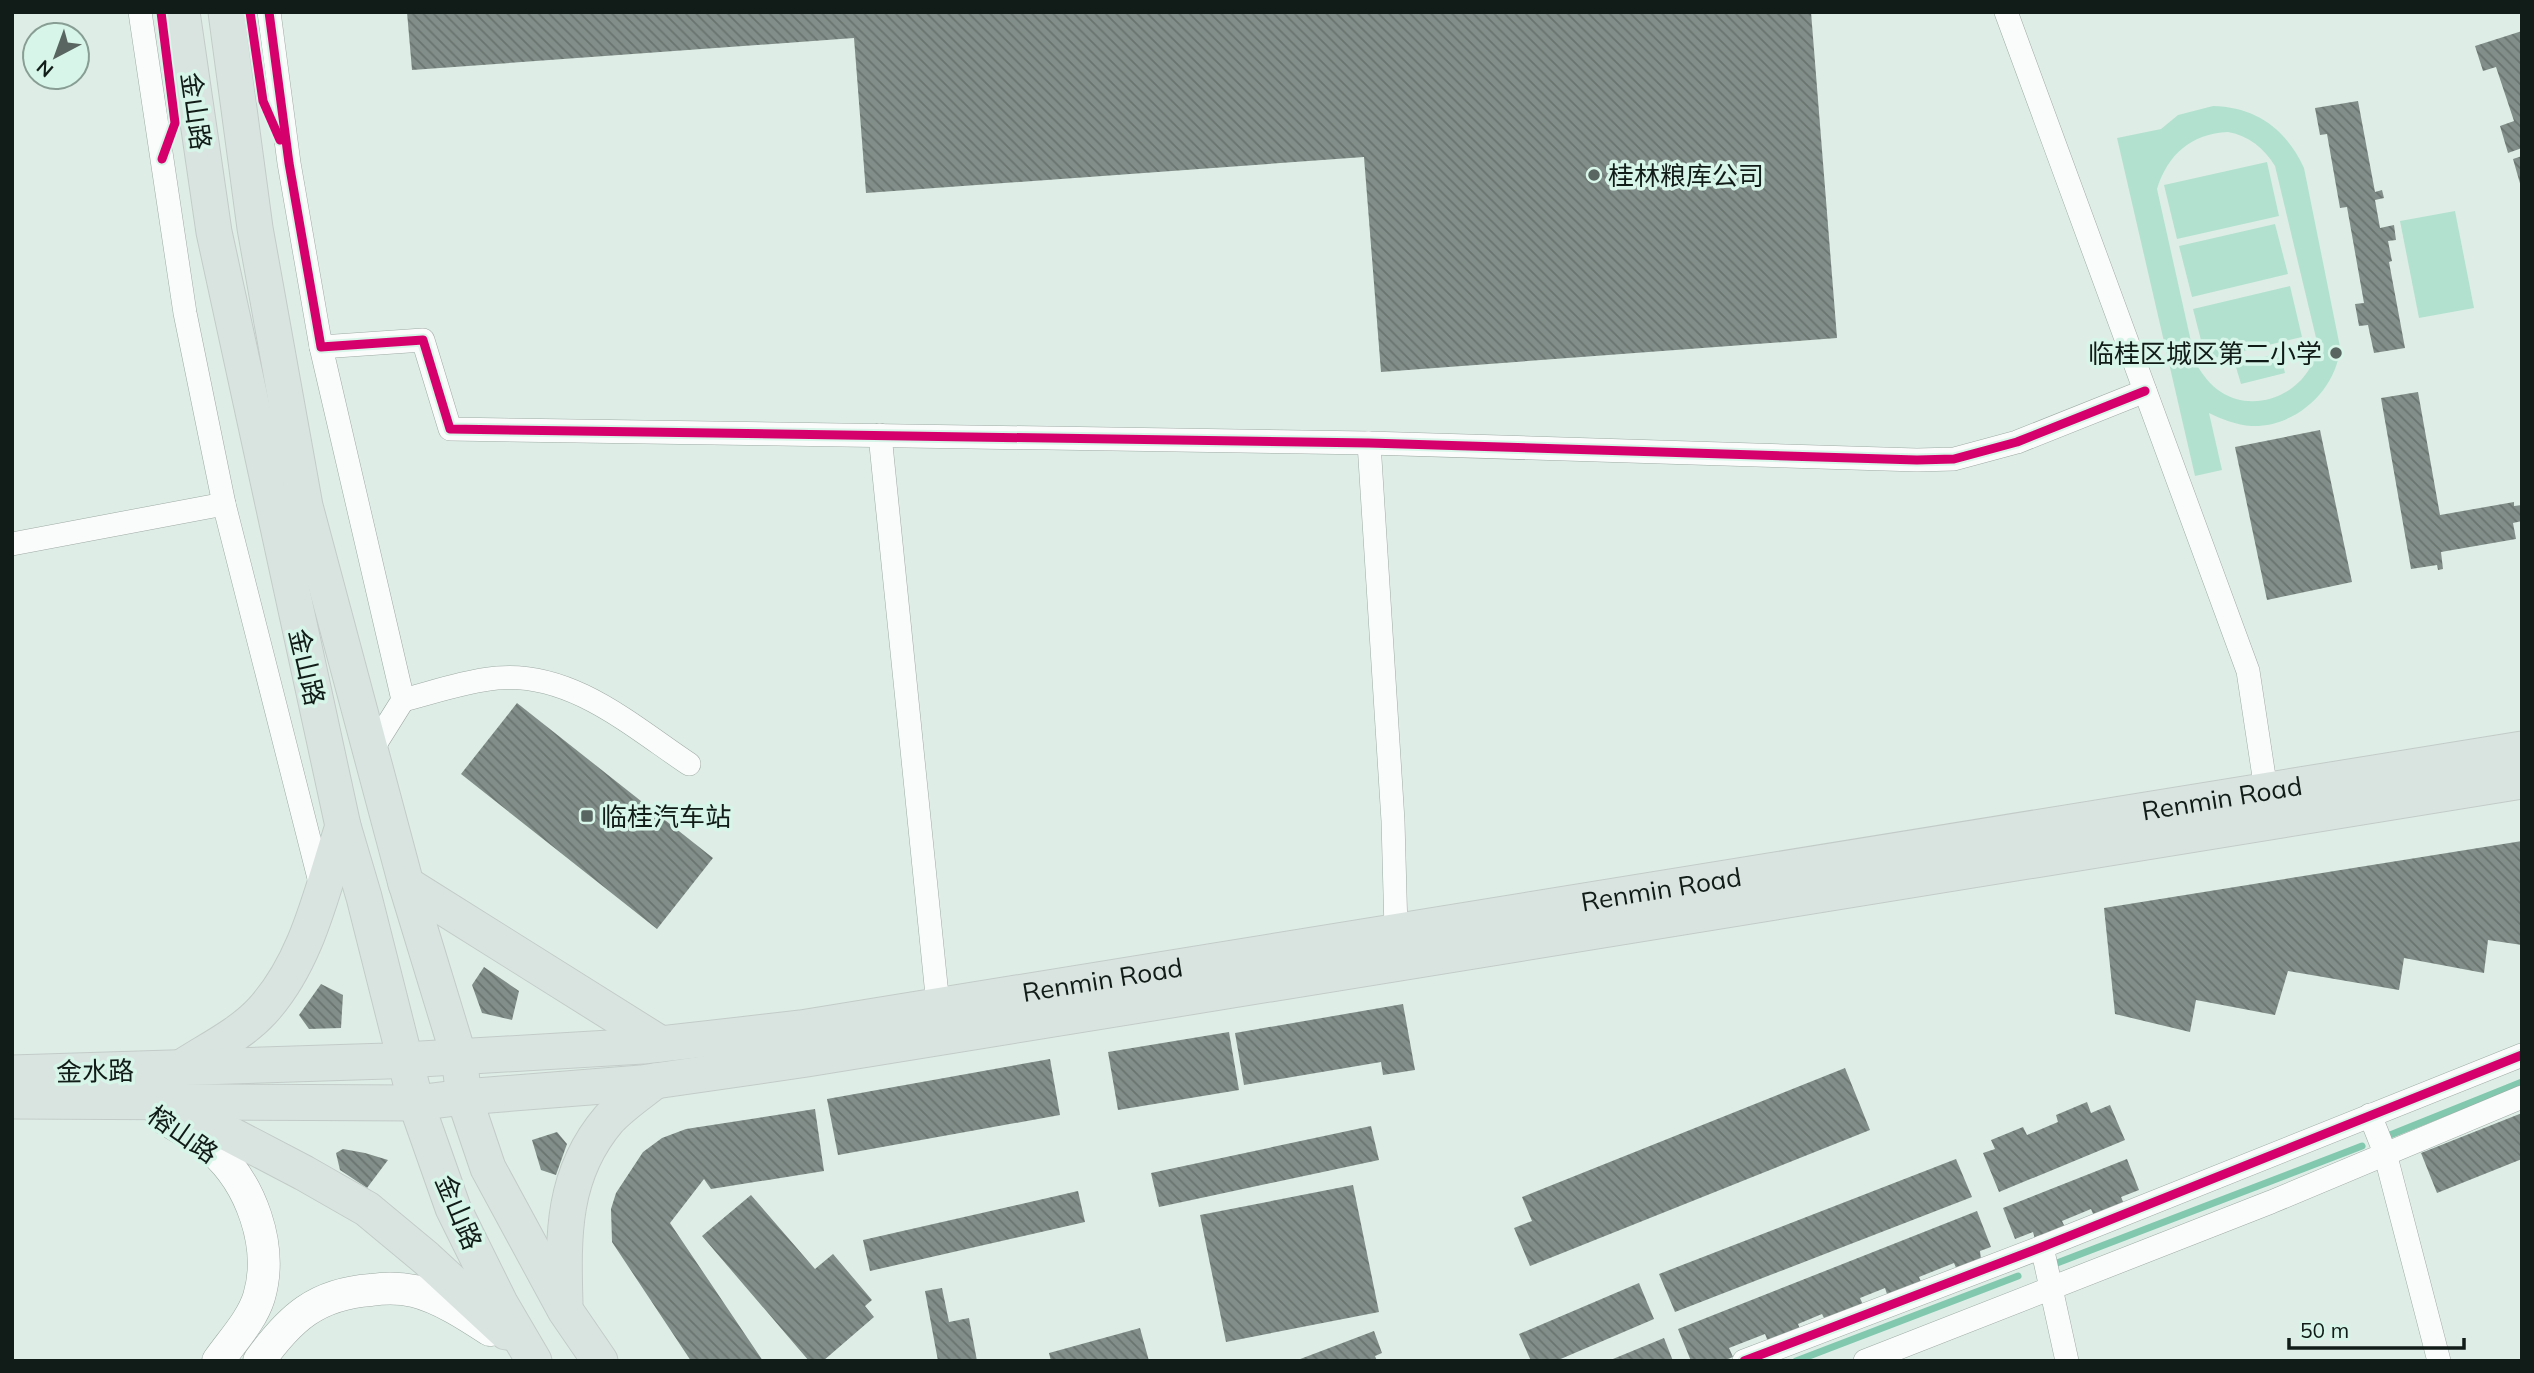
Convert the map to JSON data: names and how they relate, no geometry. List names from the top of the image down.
{
  "streets": {
    "main road": [
      "金山路",
      "Renmin Road",
      "金水路",
      "榕山路"
    ]
  },
  "crossings": [
    ["金山路", "金水路"],
    ["Renmin Road", "金水路"]
  ],
  "places": {
    "other": ["桂林粮库公司", "临桂区城区第二小学"],
    "transit": ["临桂汽车站"]
  },
  "scale_bar": "50 m",
  "north": "bottom left"
}
